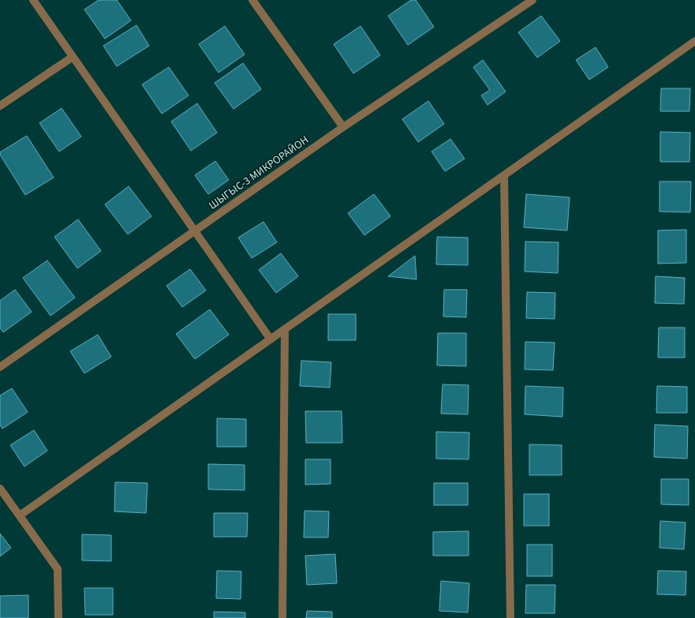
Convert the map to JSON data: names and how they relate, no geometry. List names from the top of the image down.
{
  "streets": {
    "street": ["ШЫГЫС-3 МИКРОРАЙОН"]
  }
}
